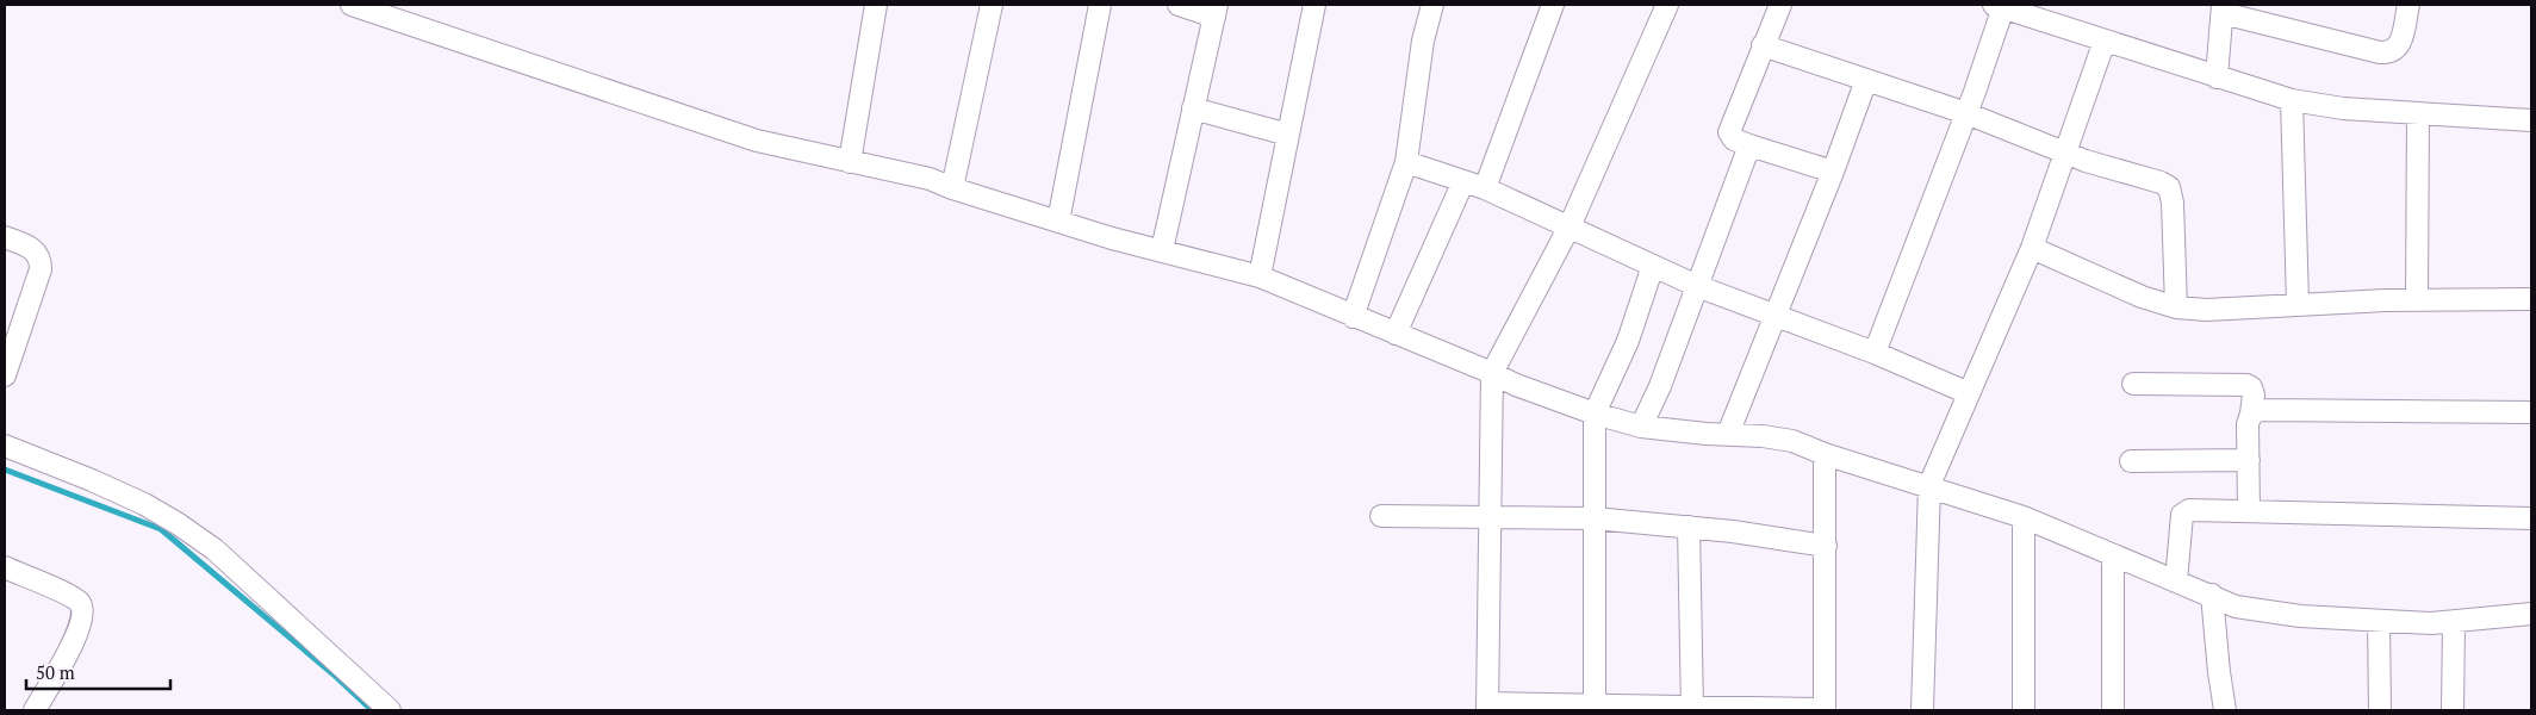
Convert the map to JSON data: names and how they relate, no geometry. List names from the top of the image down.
{
  "scale_bar": "50 m"
}
